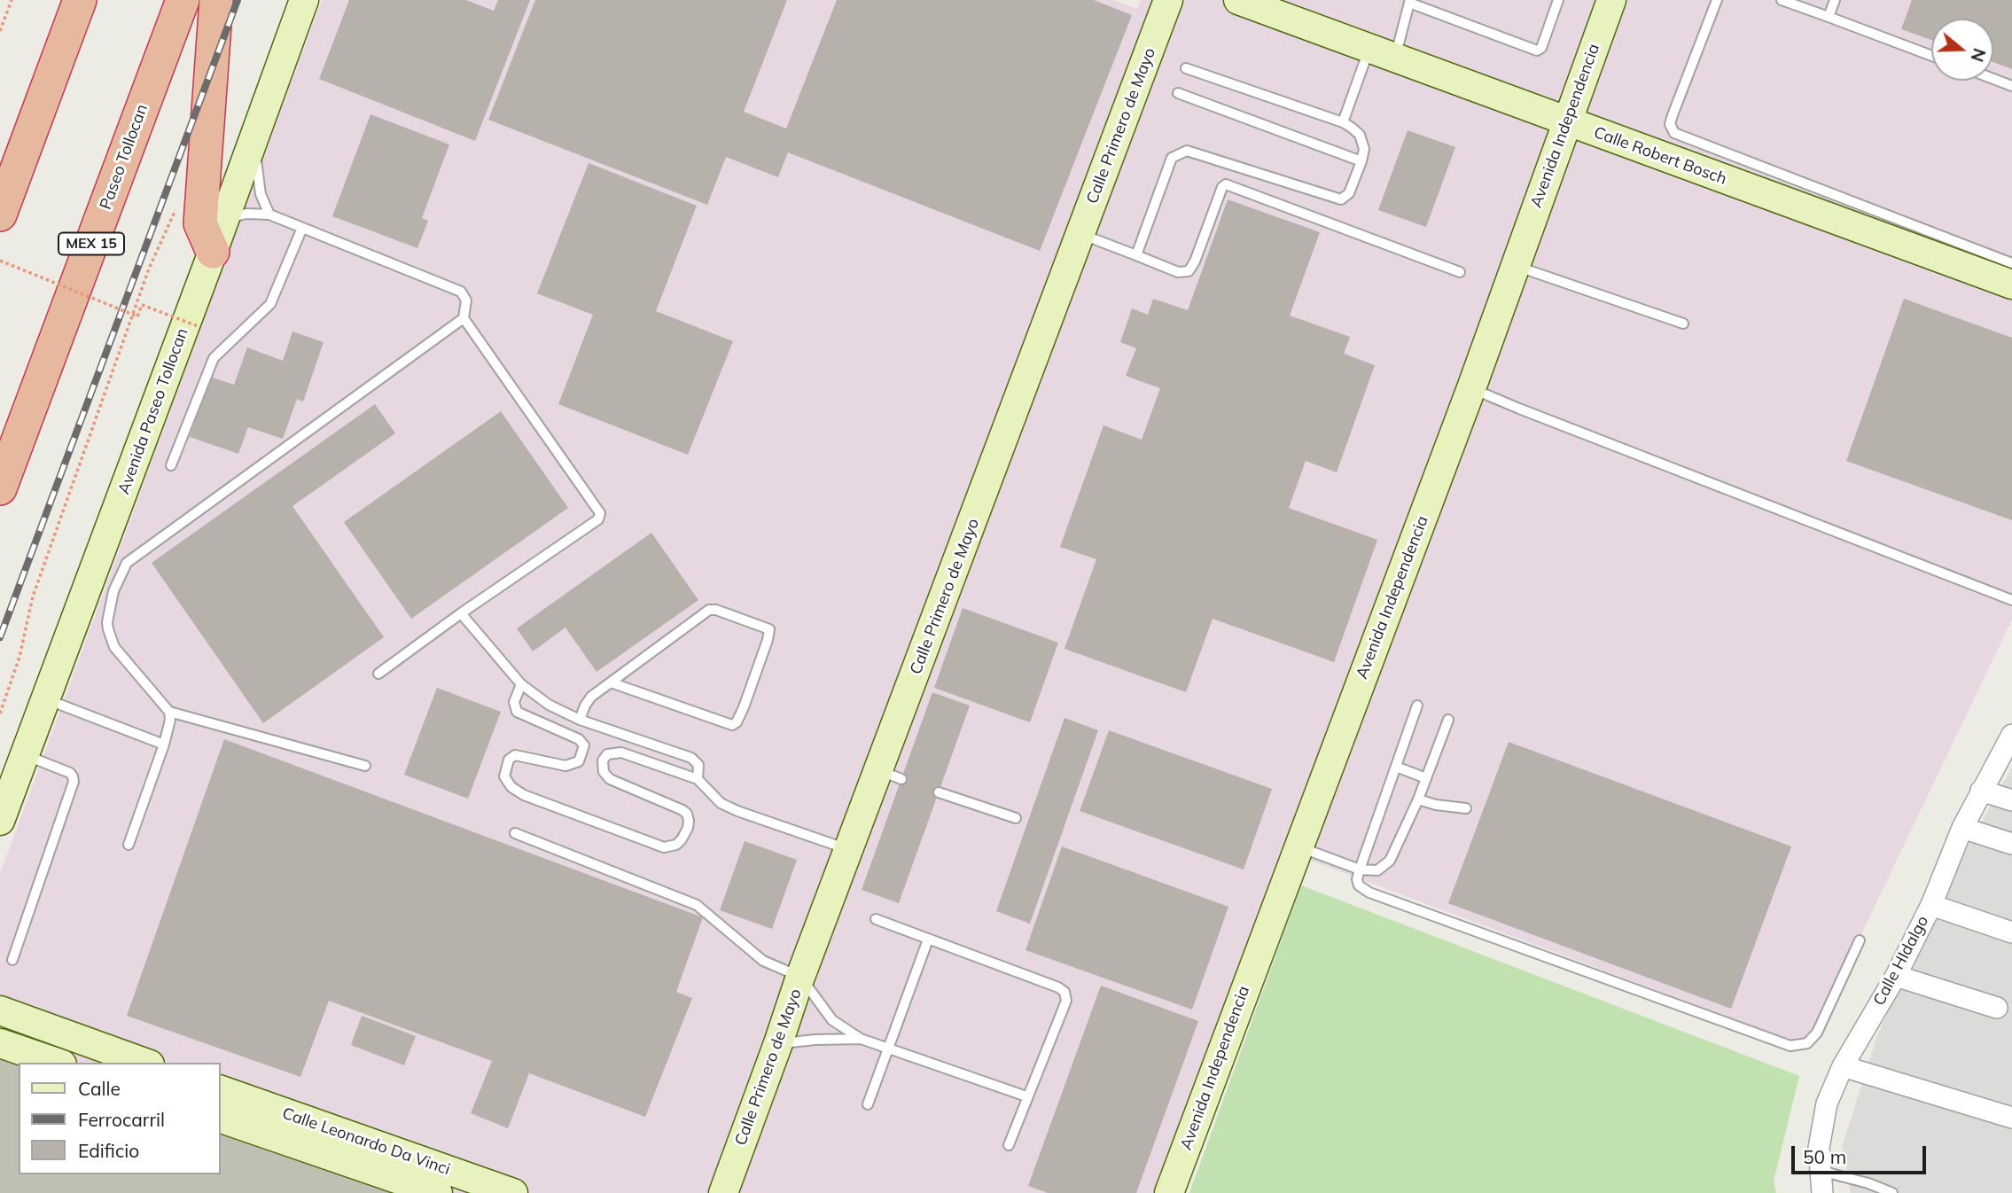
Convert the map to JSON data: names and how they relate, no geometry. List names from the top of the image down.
{
  "streets": {
    "highway": ["Paseo Tollocan", "MEX 15"],
    "main road": [
      "Calle Primero de Mayo",
      "Avenida Independencia",
      "Calle Robert Bosch",
      "Avenida Paseo Tollocan",
      "Calle Leonardo Da Vinci"
    ],
    "street": ["Calle HIdalgo"]
  },
  "crossings": [
    ["Avenida Independencia", "Calle Robert Bosch"]
  ],
  "legend": ["Calle", "Ferrocarril", "Edificio"],
  "scale_bar": "50 m",
  "north": "right"
}
